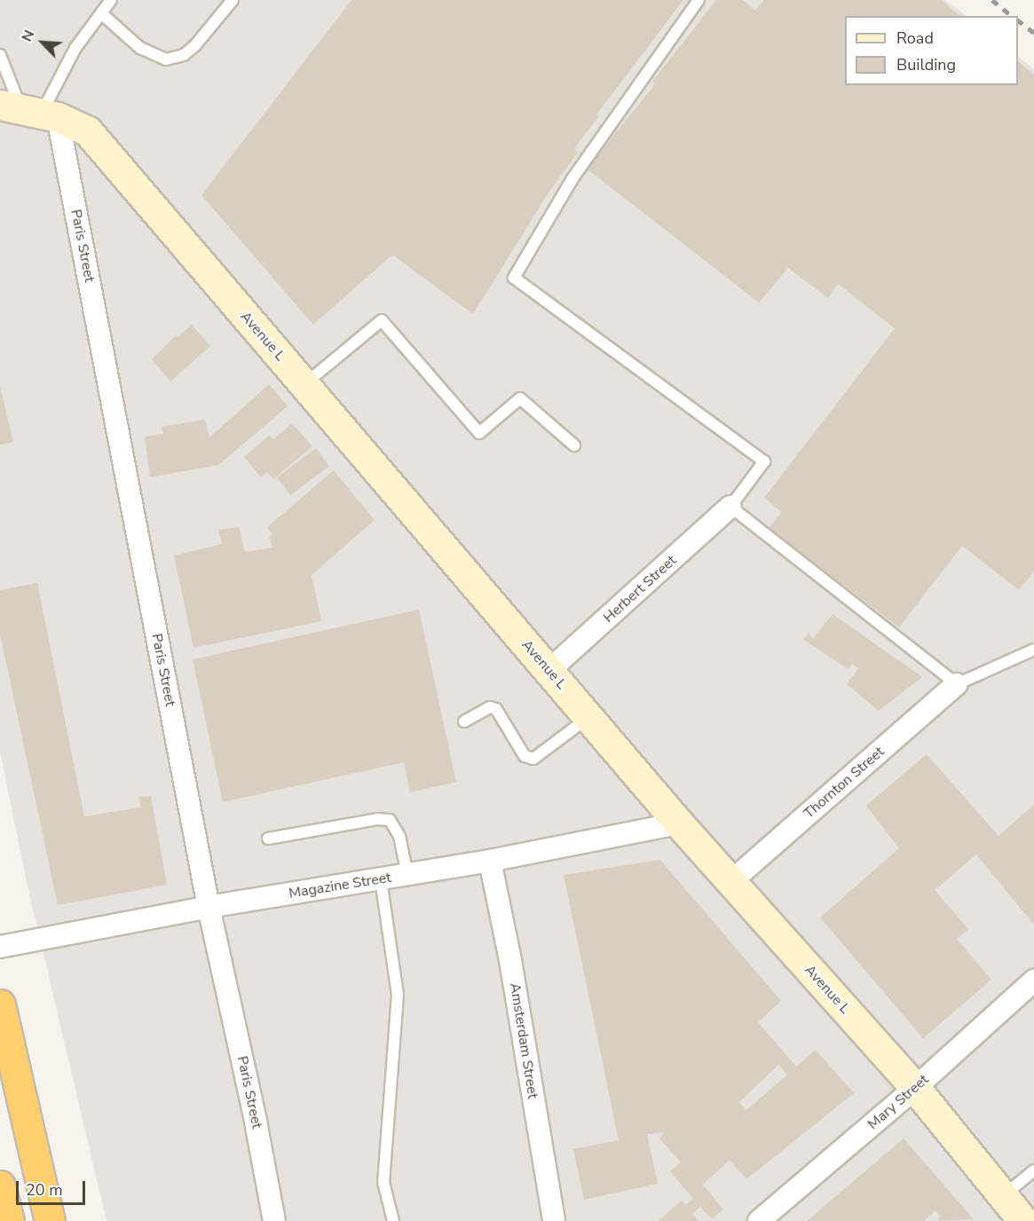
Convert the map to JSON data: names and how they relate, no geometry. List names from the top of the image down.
{
  "streets": {
    "street": [
      "Paris Street",
      "Avenue L",
      "Herbert Street",
      "Thornton Street",
      "Magazine Street",
      "Amsterdam Street",
      "Mary Street"
    ]
  },
  "crossings": [
    ["Paris Street", "Avenue L"],
    ["Paris Street", "Magazine Street"],
    ["Avenue L", "Herbert Street"],
    ["Avenue L", "Thornton Street"],
    ["Avenue L", "Magazine Street"],
    ["Avenue L", "Mary Street"],
    ["Magazine Street", "Amsterdam Street"]
  ],
  "legend": ["Road", "Building"],
  "scale_bar": "20 m",
  "north": "top left"
}
